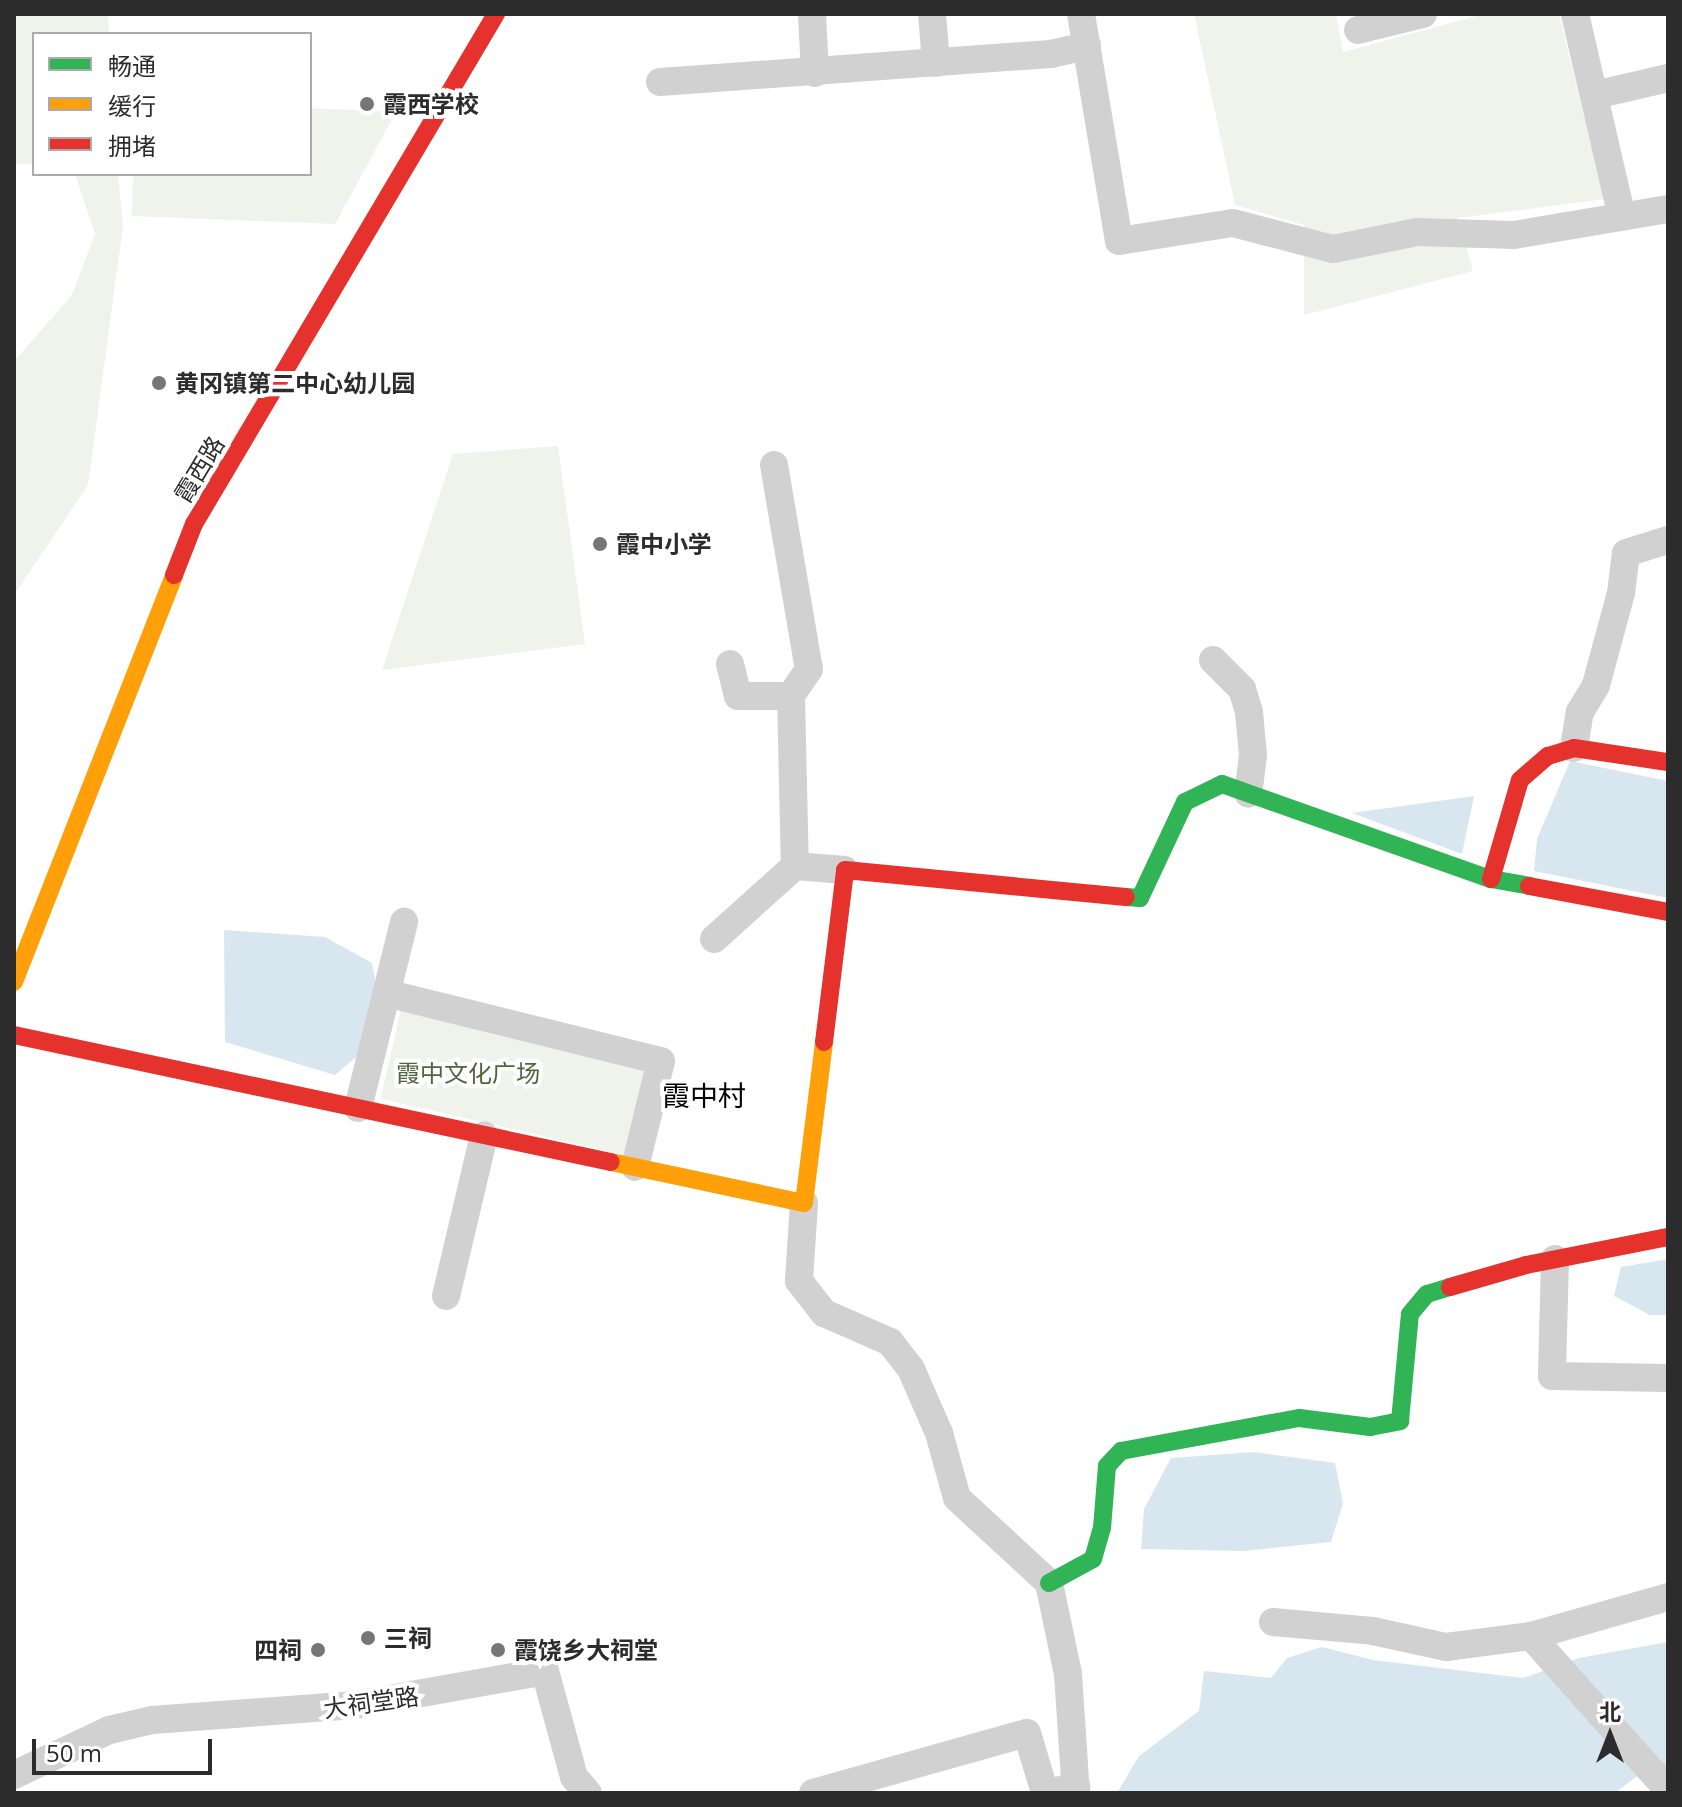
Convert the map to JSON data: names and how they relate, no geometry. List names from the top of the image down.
{
  "streets": {
    "street": ["霞西路", "大祠堂路"]
  },
  "districts": ["霞中村"],
  "parks": ["霞中文化广场"],
  "places": [
    "霞西学校",
    "黄冈镇第二中心幼儿园",
    "霞中小学",
    "三祠",
    "四祠",
    "霞饶乡大祠堂"
  ],
  "legend": ["畅通", "缓行", "拥堵"],
  "scale_bar": "50 m",
  "north": "top"
}
